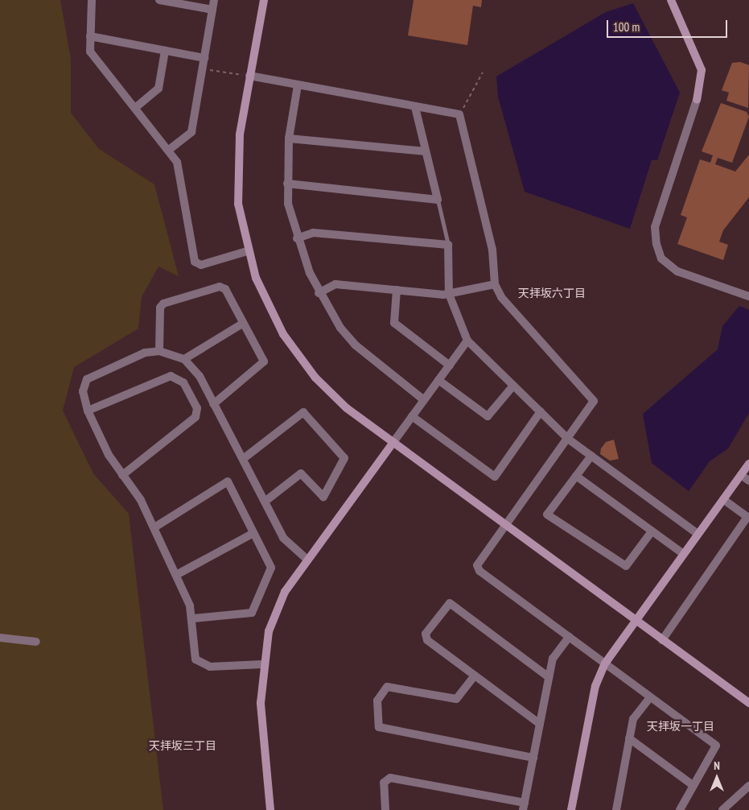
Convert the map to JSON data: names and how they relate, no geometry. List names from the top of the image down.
{
  "districts": ["天拝坂六丁目", "天拝坂一丁目", "天拝坂三丁目"],
  "scale_bar": "100 m",
  "north": "top"
}
